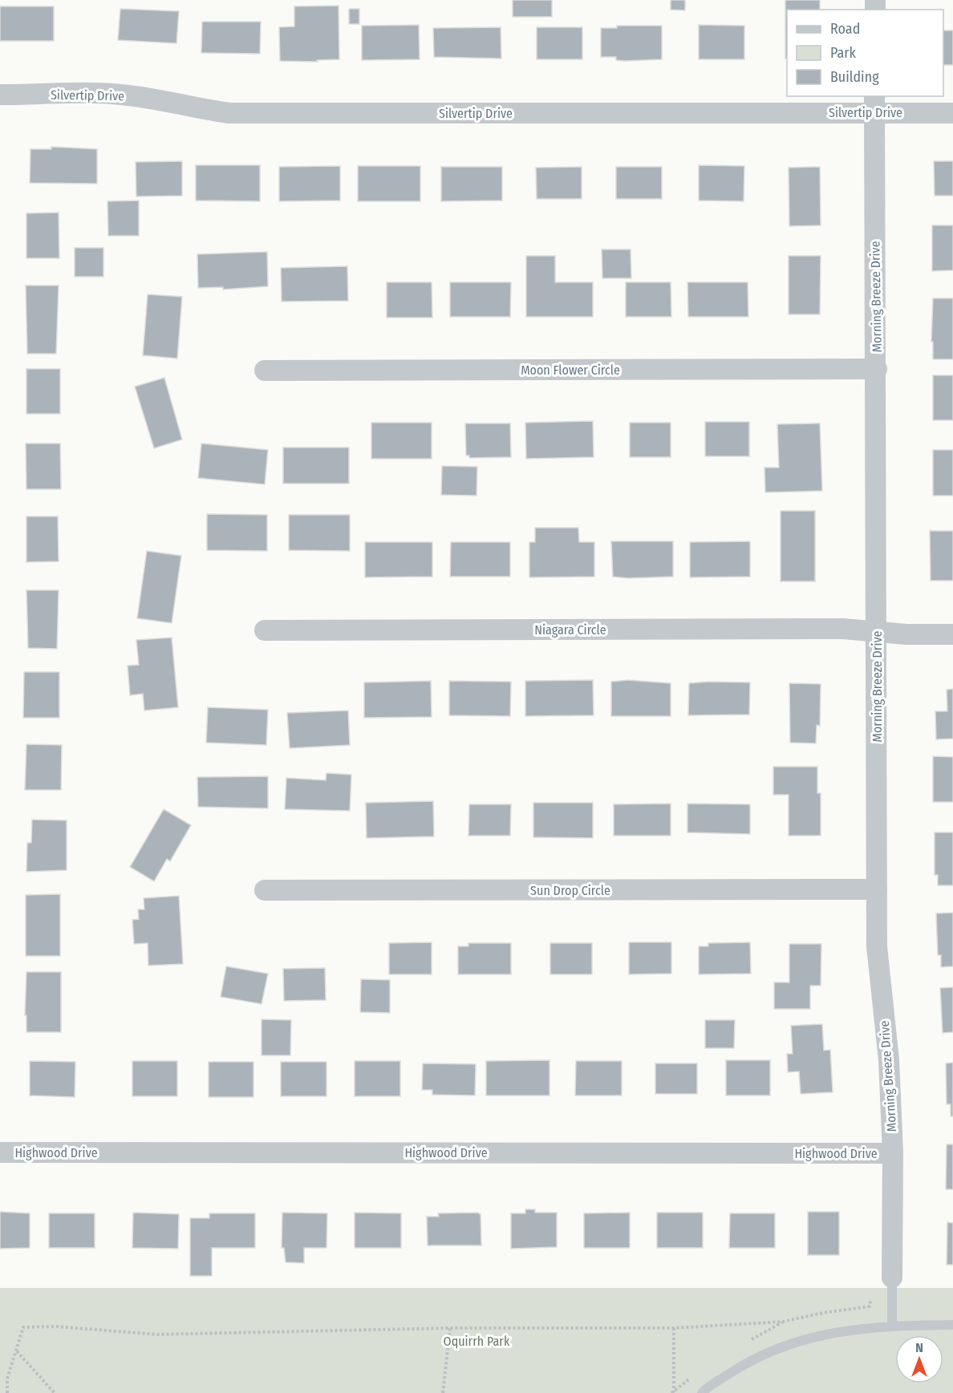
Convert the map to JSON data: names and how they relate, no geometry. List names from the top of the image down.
{
  "streets": {
    "street": [
      "Silvertip Drive",
      "Morning Breeze Drive",
      "Moon Flower Circle",
      "Niagara Circle",
      "Sun Drop Circle",
      "Highwood Drive"
    ]
  },
  "crossings": [
    ["Silvertip Drive", "Morning Breeze Drive"],
    ["Morning Breeze Drive", "Moon Flower Circle"],
    ["Morning Breeze Drive", "Niagara Circle"],
    ["Morning Breeze Drive", "Sun Drop Circle"],
    ["Morning Breeze Drive", "Highwood Drive"]
  ],
  "parks": ["Oquirrh Park"],
  "legend": ["Road", "Park", "Building"],
  "north": "top"
}
